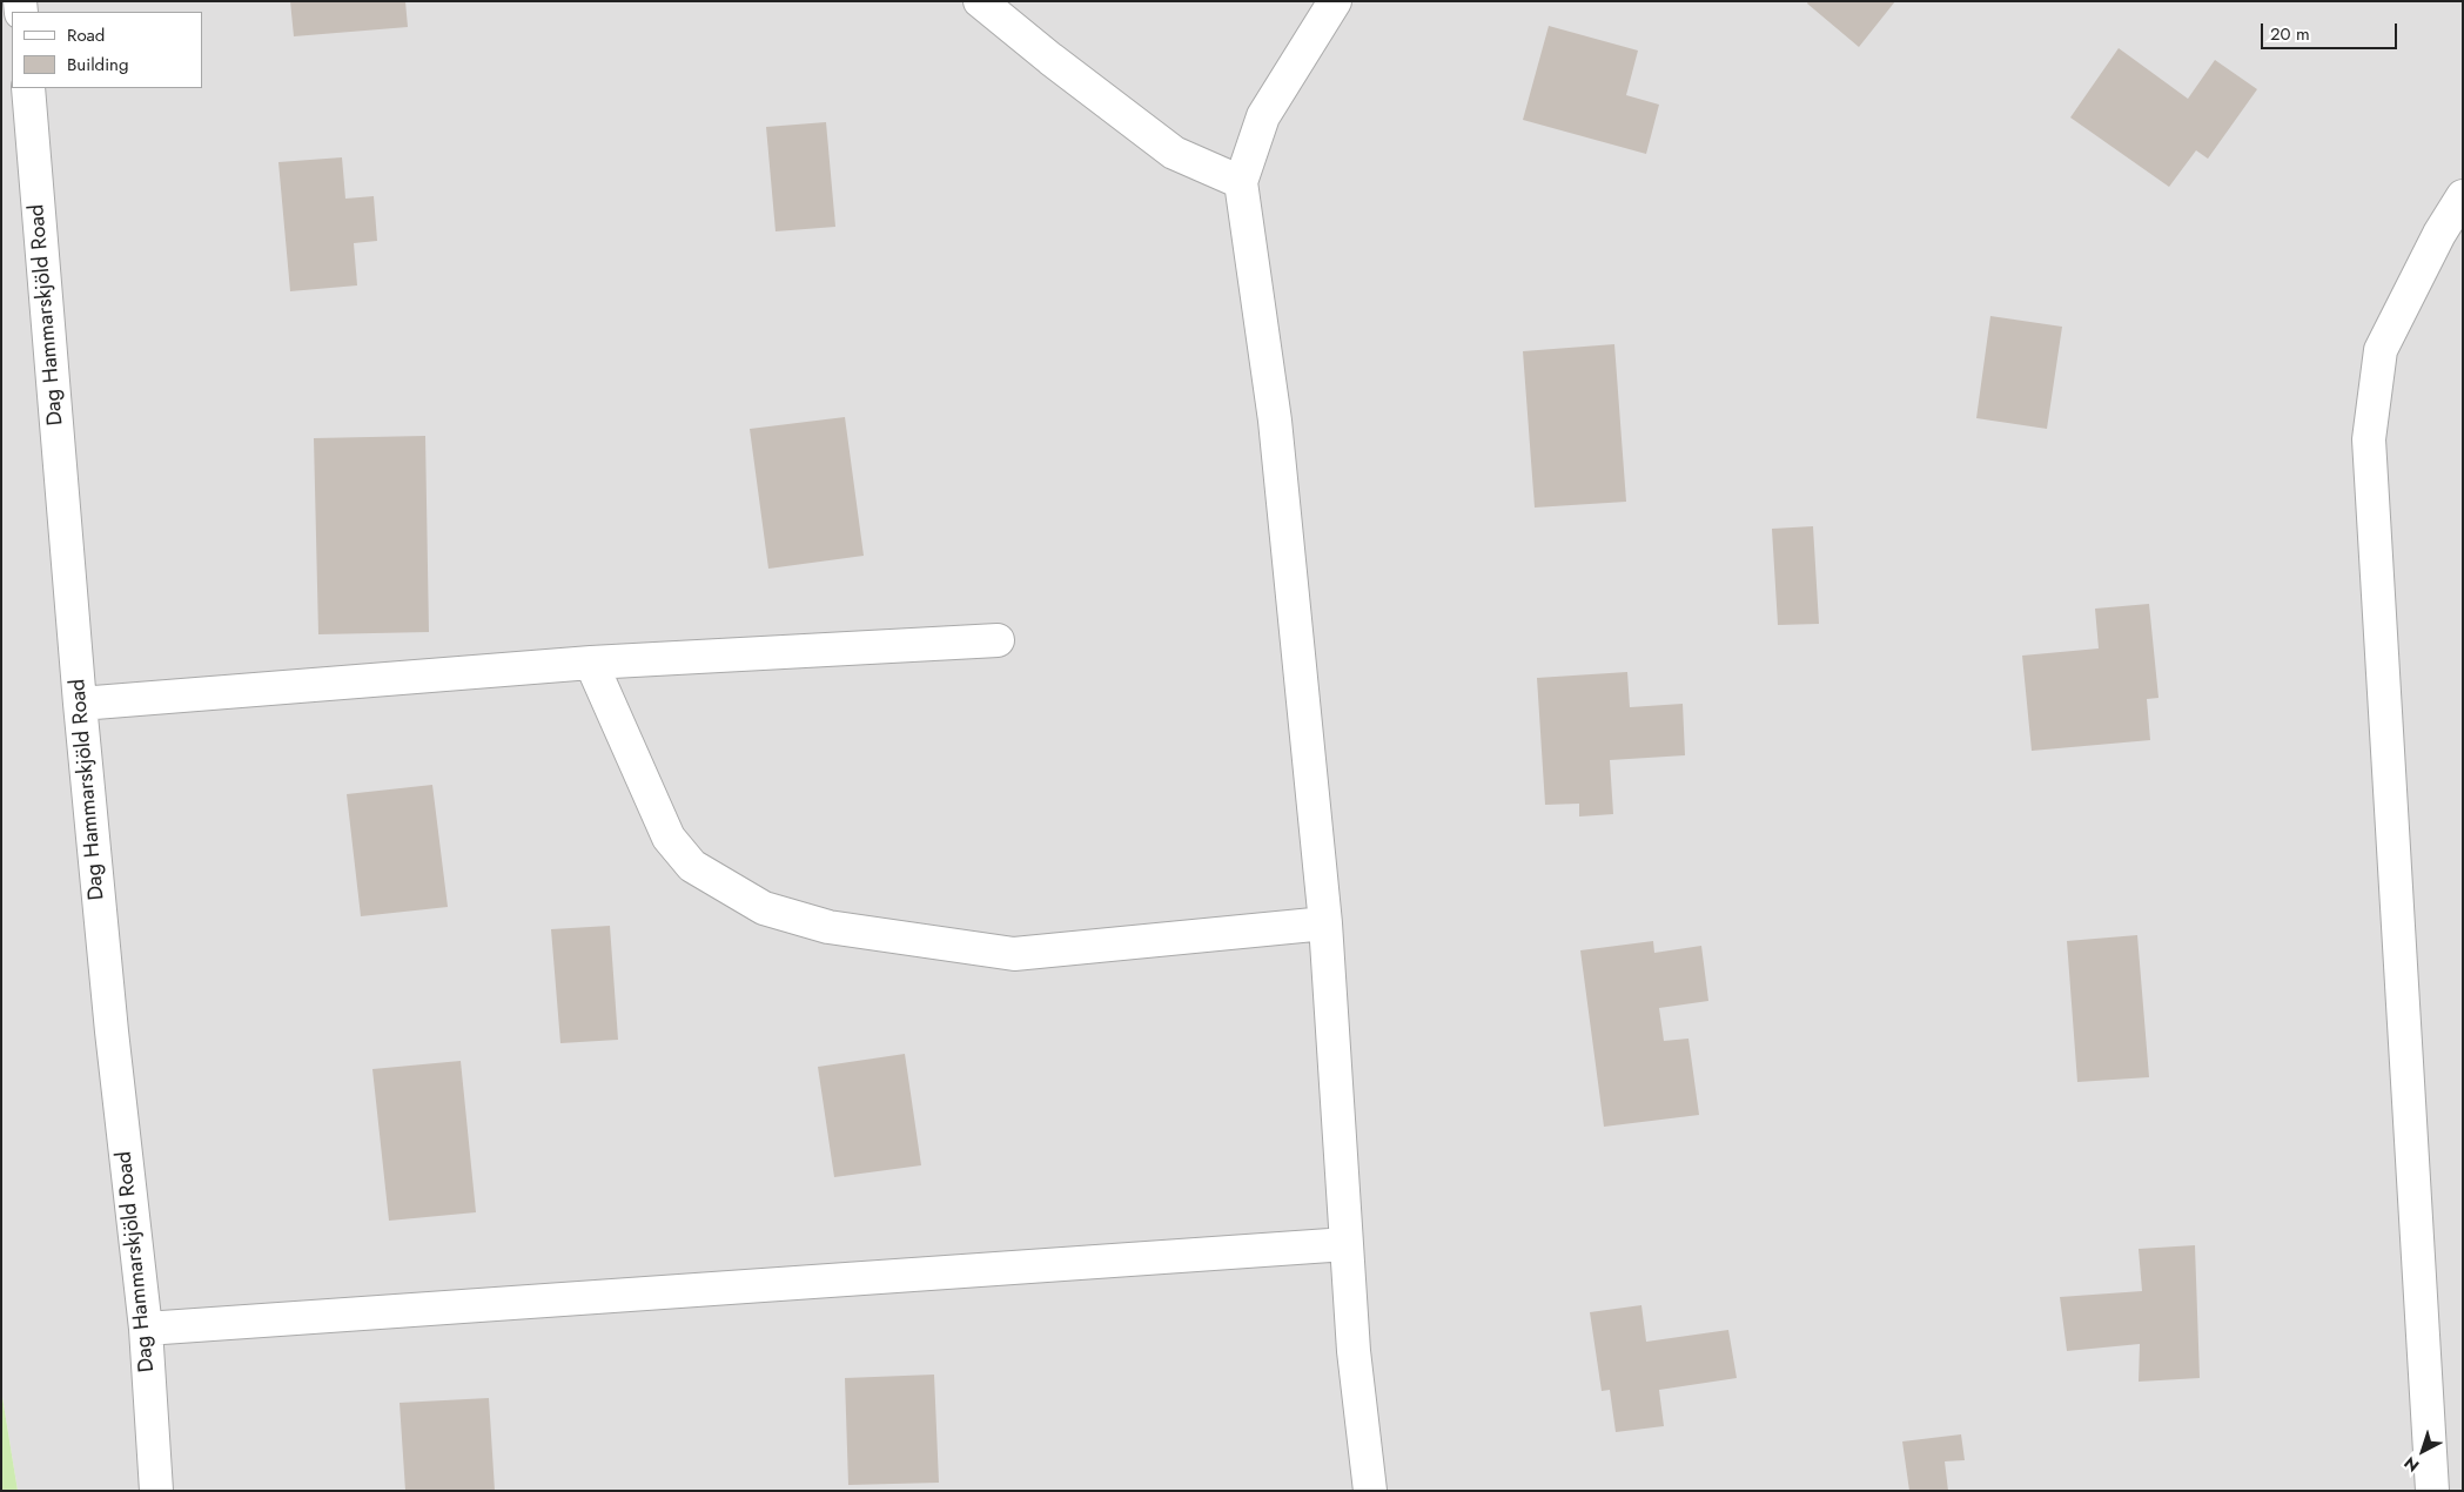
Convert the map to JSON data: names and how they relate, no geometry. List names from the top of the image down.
{
  "streets": {
    "street": ["Dag Hammarskjöld Road"]
  },
  "legend": ["Road", "Building"],
  "scale_bar": "20 m",
  "north": "bottom left"
}
